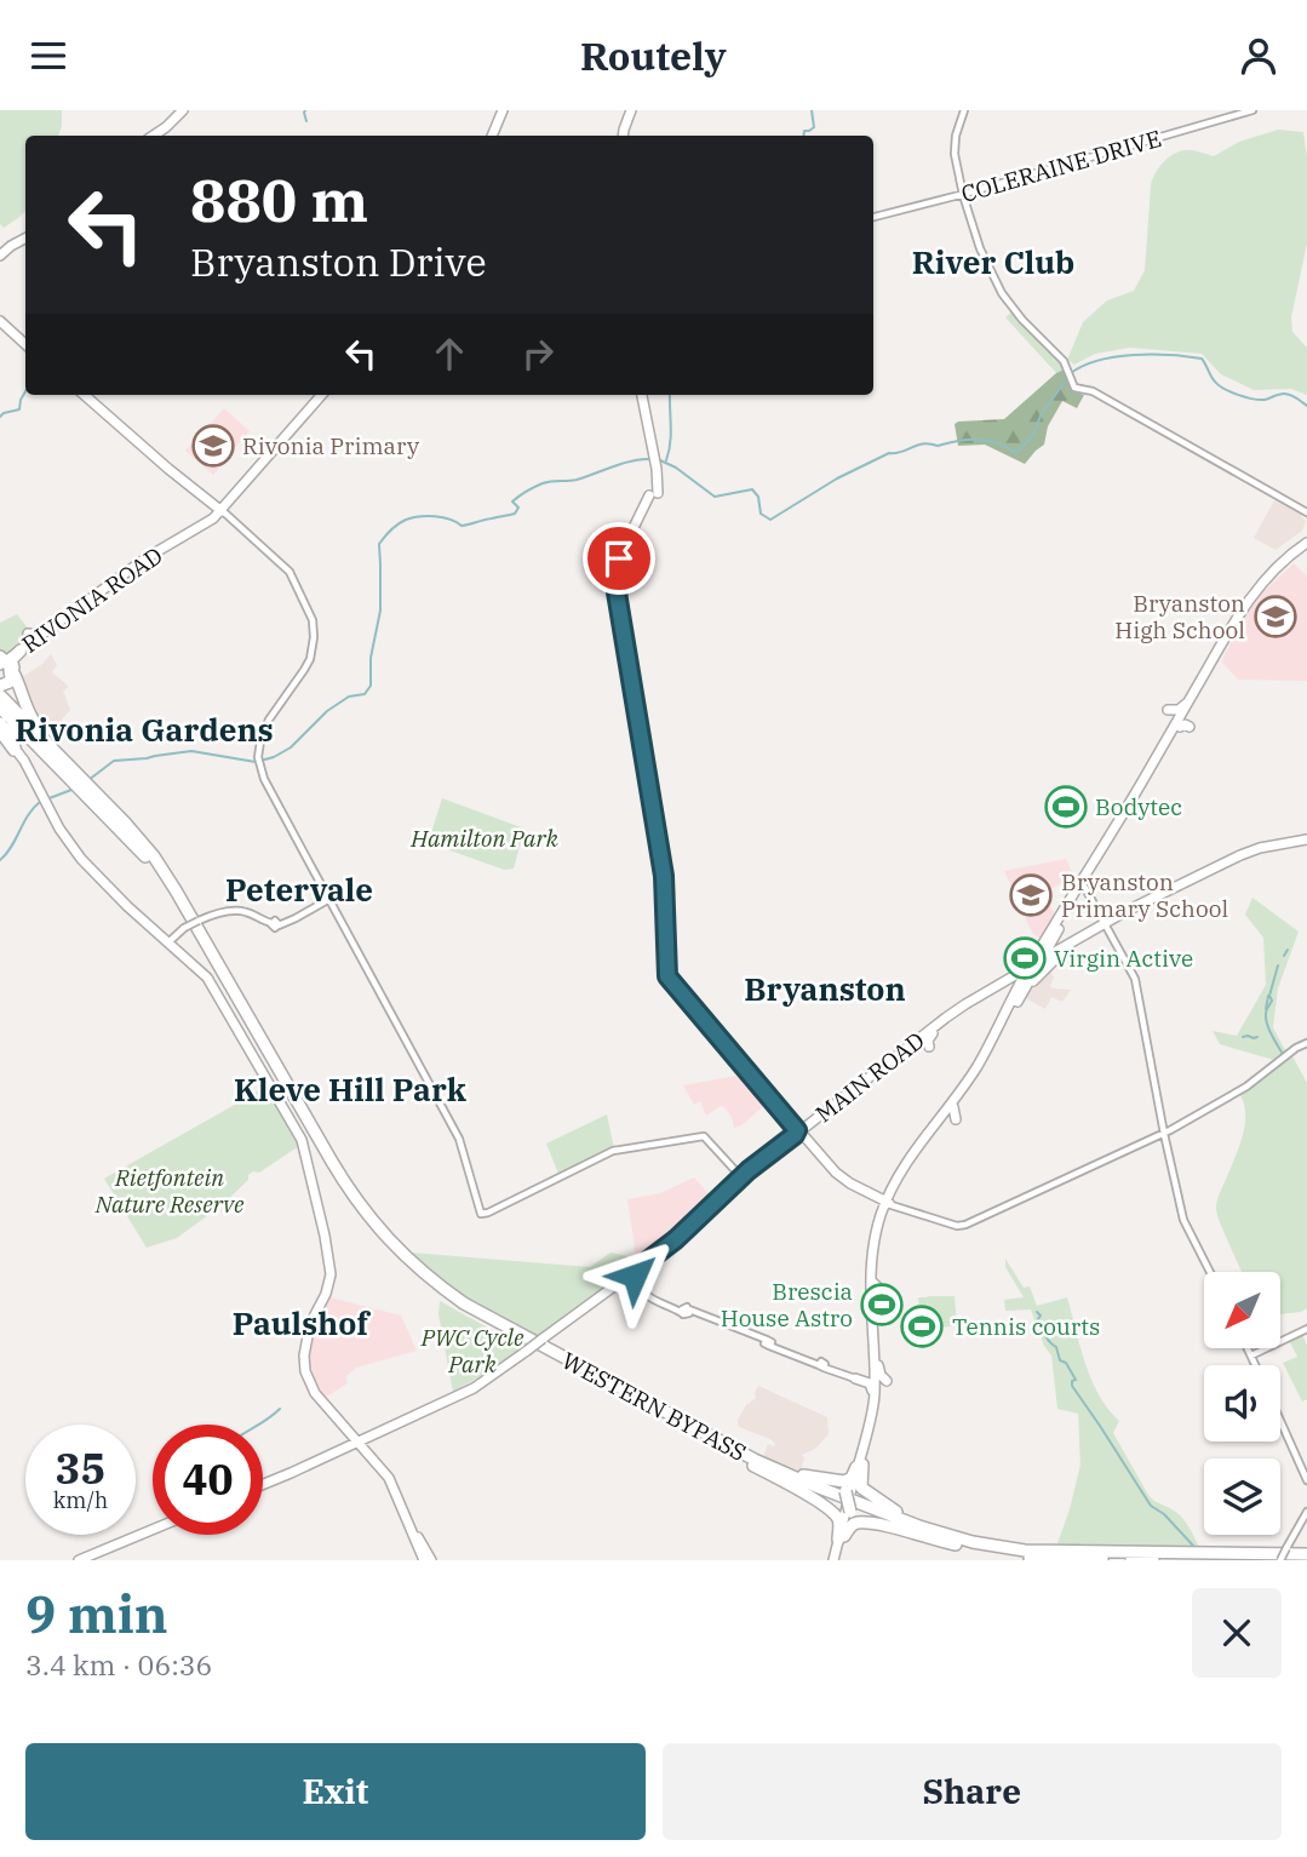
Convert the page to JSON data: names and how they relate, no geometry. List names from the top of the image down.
{
  "streets": {
    "highway": ["WESTERN BYPASS"],
    "main road": ["RIVONIA ROAD", "MAIN ROAD"],
    "street": ["COLERAINE DRIVE"]
  },
  "districts": [
    "River Club",
    "Rivonia Gardens",
    "Petervale",
    "Bryanston",
    "Kleve Hill Park",
    "Paulshof"
  ],
  "parks": ["Hamilton Park", "Rietfontein Nature Reserve", "PWC Cycle Park"],
  "places": {
    "school or university": ["Rivonia Primary", "Bryanston High School", "Bryanston Primary School"],
    "sports": [
      "Bodytec",
      "Virgin Active",
      "Brescia House Astro",
      "Tennis courts"
    ]
  },
  "north": "bottom left",
  "page": {
    "header": "Routely",
    "turn": ["880 m", "Bryanston Drive"],
    "speed": "35 km/h",
    "limit": "40",
    "heading": ["9 min", "3.4 km · 06:36"],
    "buttons": ["Exit", "Share"]
  }
}
